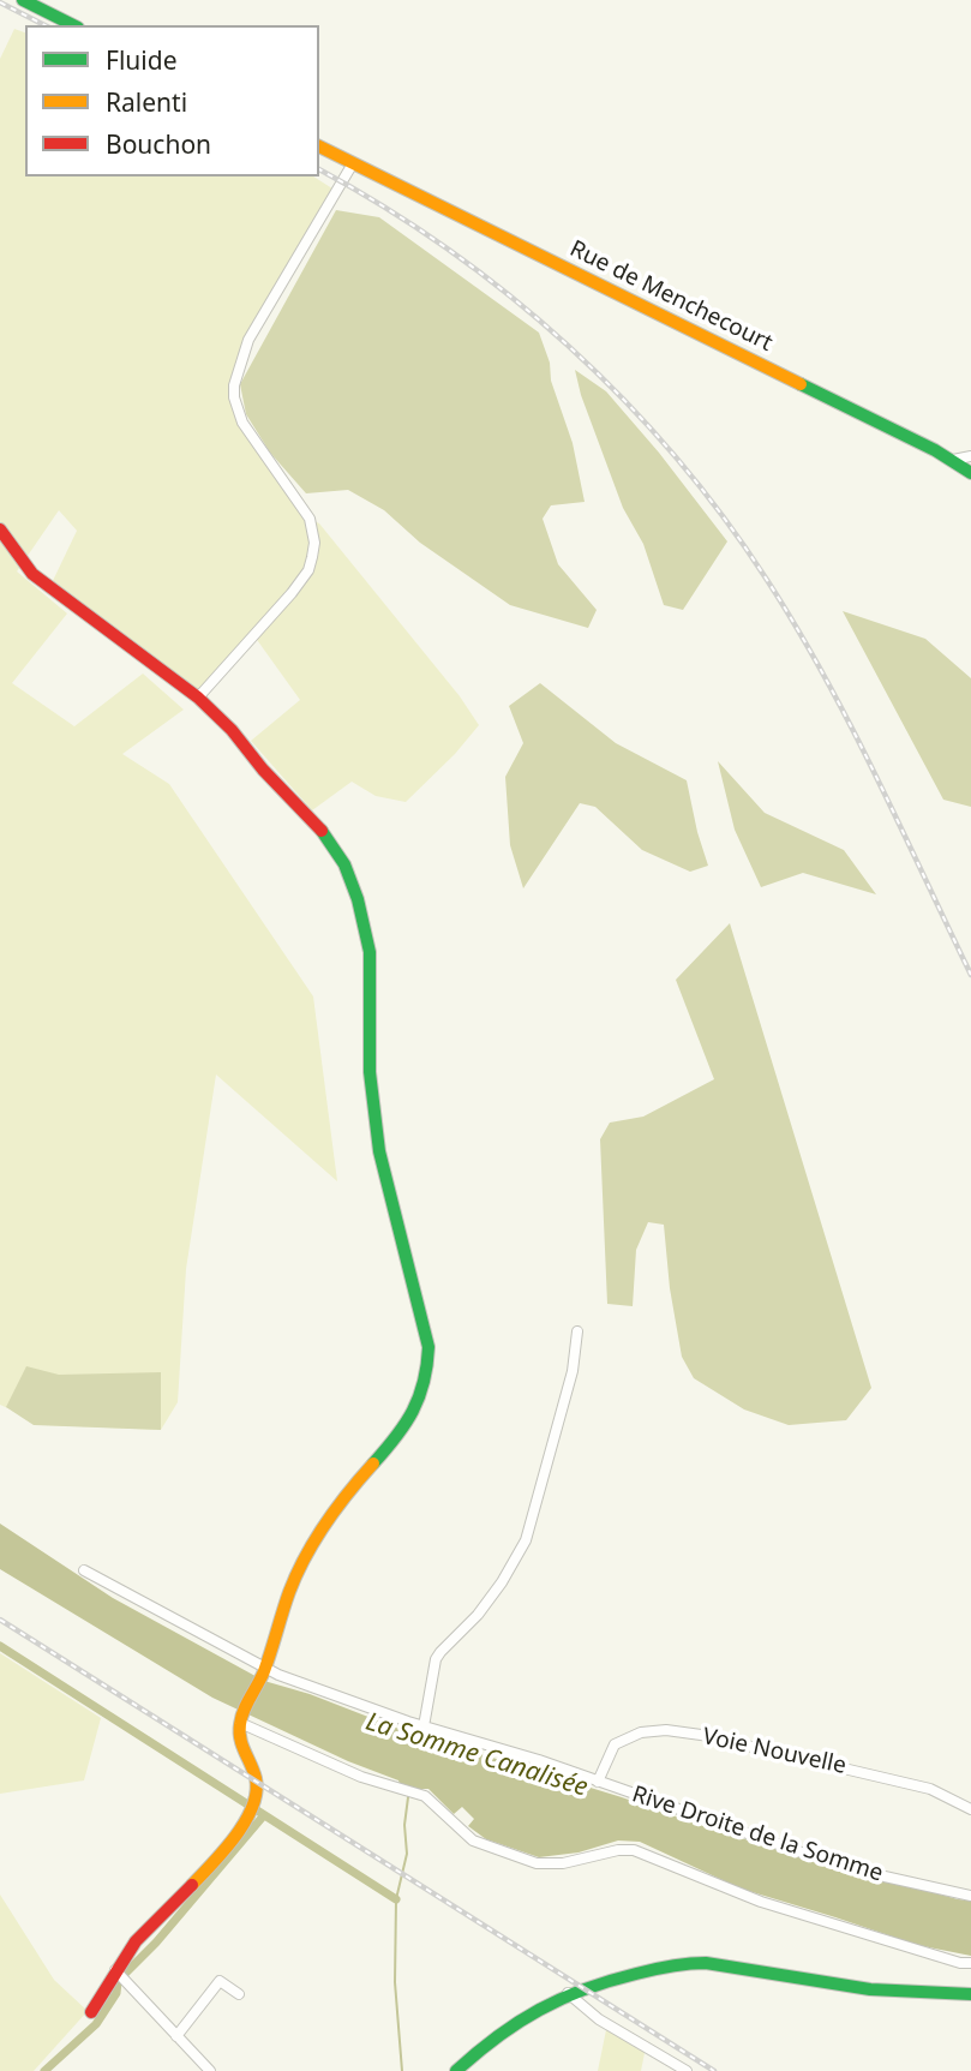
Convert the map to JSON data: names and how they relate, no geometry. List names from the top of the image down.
{
  "streets": {
    "street": ["Rue de Menchecourt", "Voie Nouvelle", "Rive Droite de la Somme"]
  },
  "crossings": [
    ["Voie Nouvelle", "Rive Droite de la Somme"]
  ],
  "water": ["La Somme Canalisée"],
  "legend": ["Fluide", "Ralenti", "Bouchon"]
}
